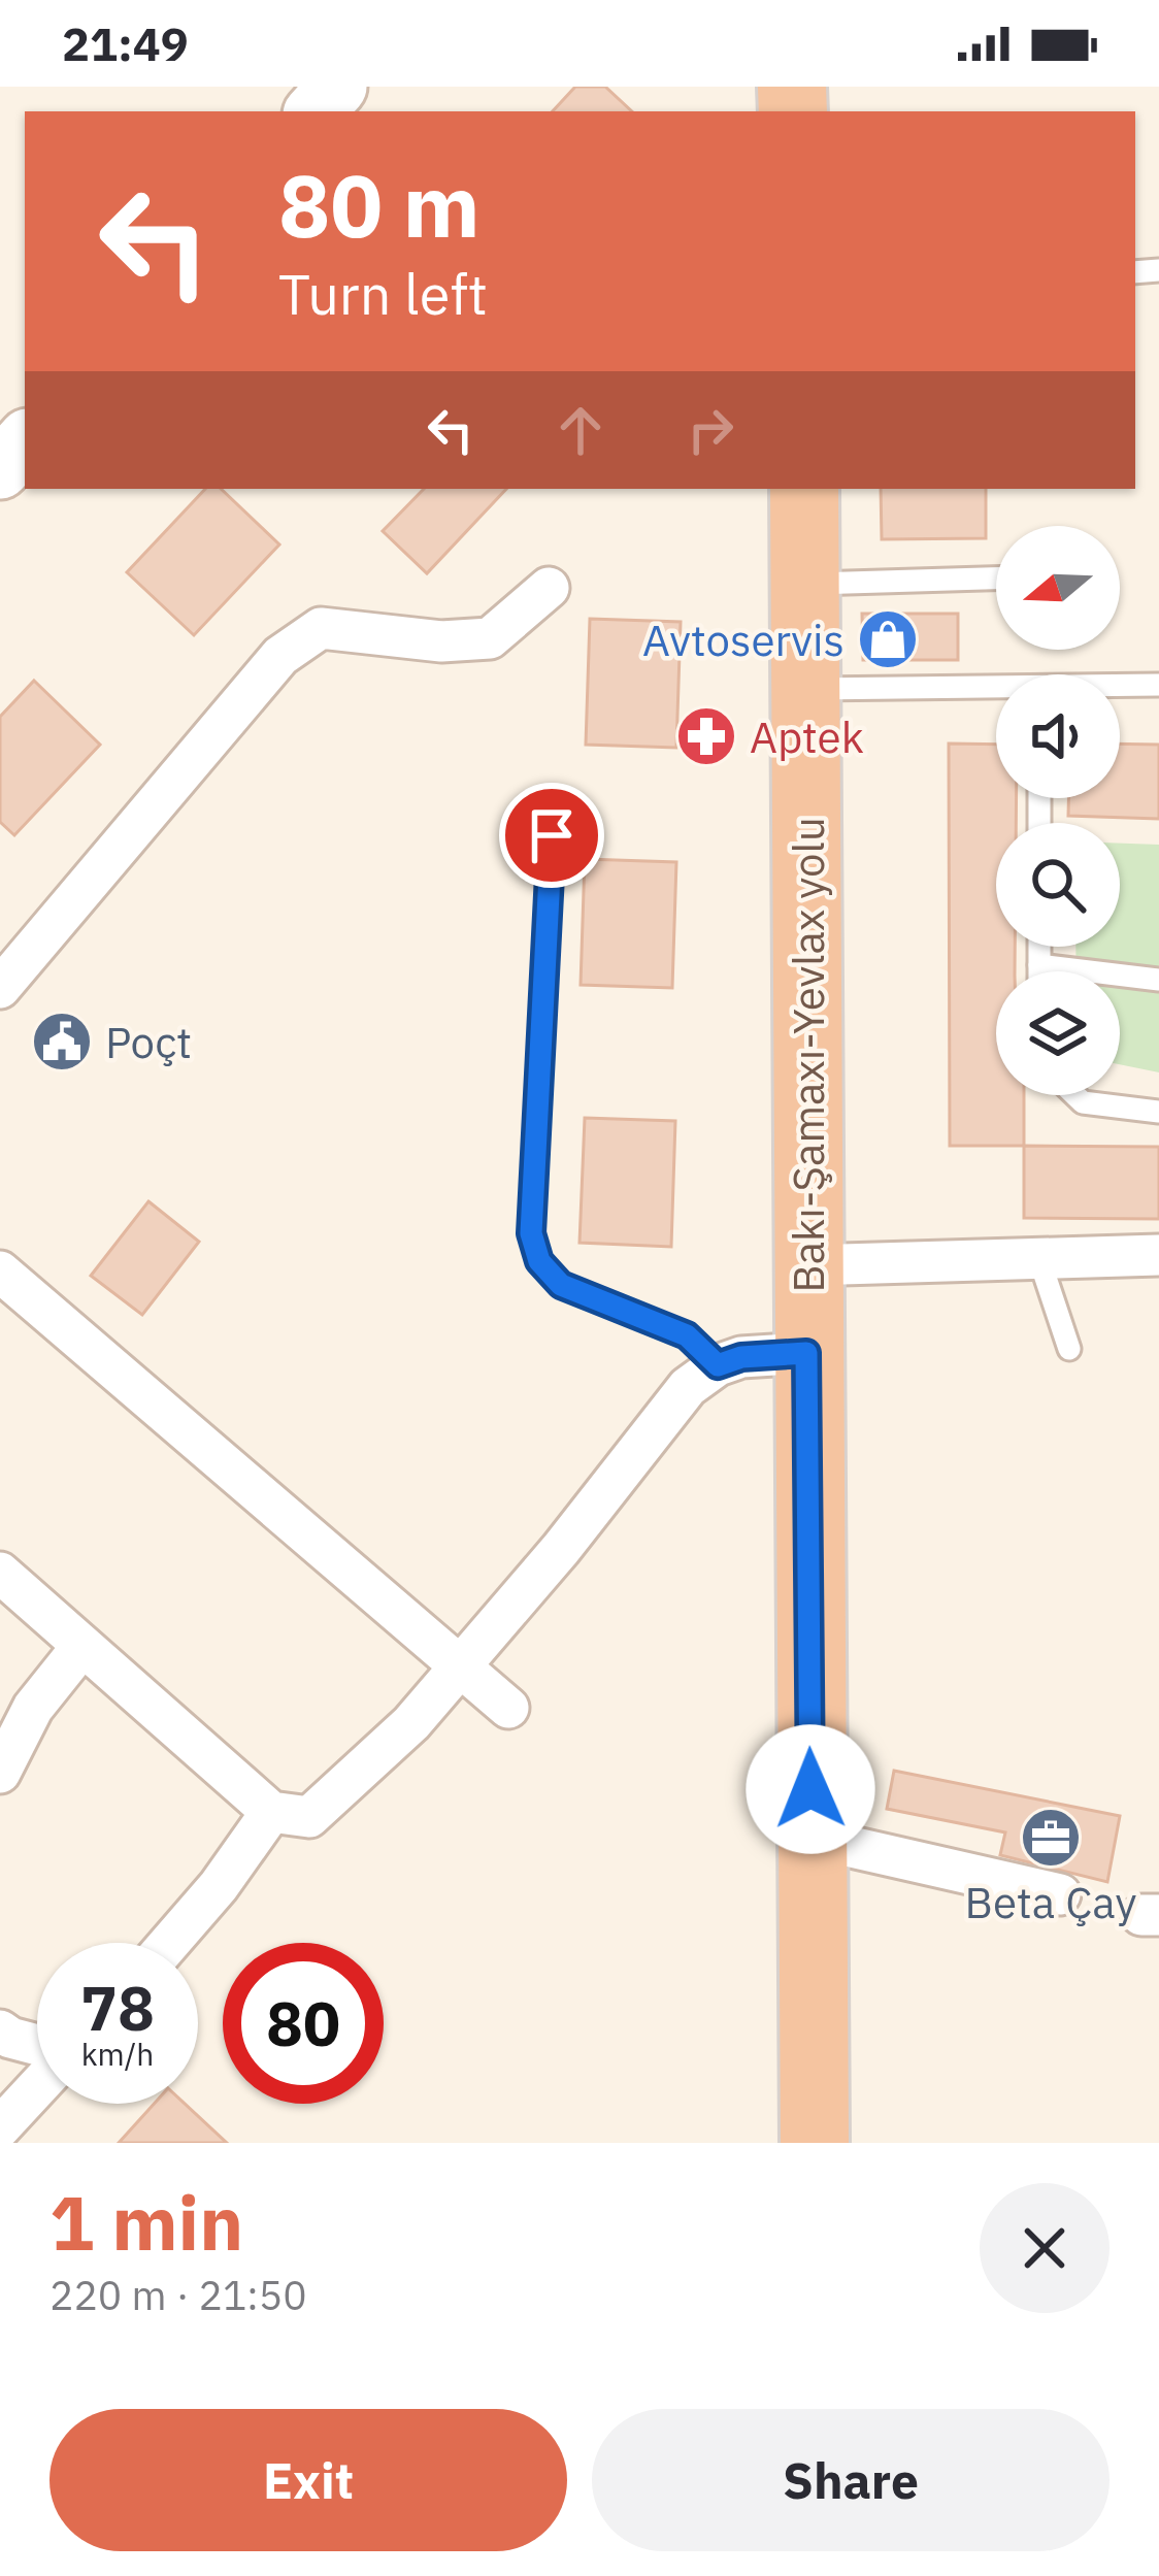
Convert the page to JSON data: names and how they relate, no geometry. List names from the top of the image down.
{
  "streets": {
    "highway": ["Bakı-Şamaxı-Yevlax yolu"]
  },
  "places": {
    "shop": ["Avtoservis"],
    "pharmacy": ["Aptek"],
    "public building": ["Poçt"],
    "office": ["Beta Çay"]
  },
  "north": "left",
  "page": {
    "status": "21:49",
    "turn": ["80 m", "Turn left"],
    "speed": "78 km/h",
    "limit": "80",
    "heading": ["1 min", "220 m · 21:50"],
    "buttons": ["Exit", "Share"]
  }
}
